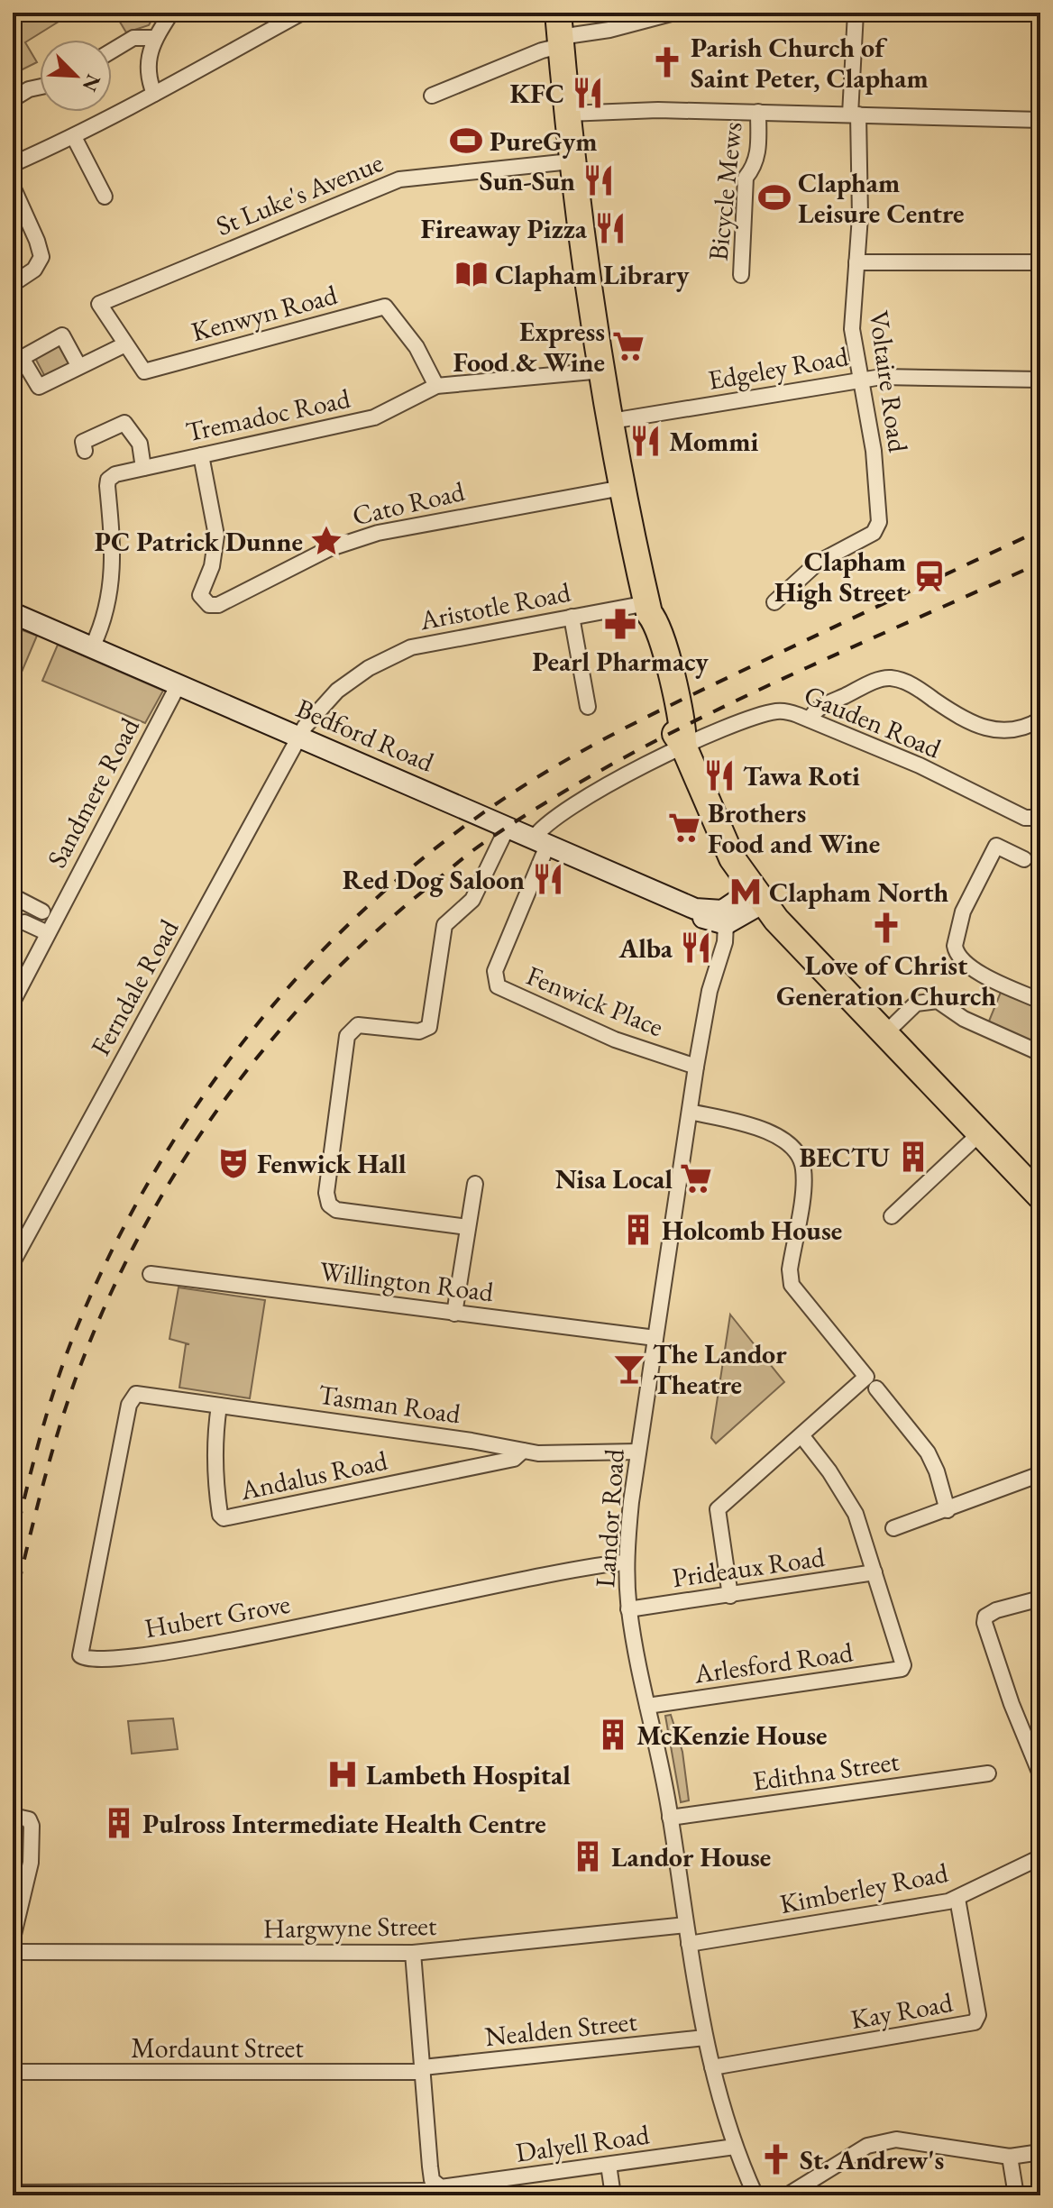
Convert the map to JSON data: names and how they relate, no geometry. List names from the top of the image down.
{
  "streets": {
    "main road": ["Bedford Road"],
    "street": [
      "Bicycle Mews",
      "St Luke's Avenue",
      "Kenwyn Road",
      "Edgeley Road",
      "Voltaire Road",
      "Tremadoc Road",
      "Cato Road",
      "Aristotle Road",
      "Gauden Road",
      "Sandmere Road",
      "Ferndale Road",
      "Fenwick Place",
      "Willington Road",
      "Tasman Road",
      "Andalus Road",
      "Landor Road",
      "Prideaux Road",
      "Hubert Grove",
      "Arlesford Road",
      "Edithna Street",
      "Kimberley Road",
      "Hargwyne Street",
      "Kay Road",
      "Nealden Street",
      "Mordaunt Street",
      "Dalyell Road"
    ]
  },
  "crossings": [
    ["St Luke's Avenue", "Kenwyn Road"],
    ["Kenwyn Road", "Tremadoc Road"],
    ["Edgeley Road", "Voltaire Road"],
    ["Tremadoc Road", "Cato Road"],
    ["Tremadoc Road", "Bedford Road"],
    ["Aristotle Road", "Bedford Road"],
    ["Aristotle Road", "Ferndale Road"],
    ["Gauden Road", "Bedford Road"],
    ["Gauden Road", "Fenwick Place"],
    ["Bedford Road", "Sandmere Road"],
    ["Bedford Road", "Ferndale Road"],
    ["Bedford Road", "Fenwick Place"],
    ["Bedford Road", "Landor Road"],
    ["Fenwick Place", "Landor Road"],
    ["Willington Road", "Landor Road"],
    ["Tasman Road", "Andalus Road"],
    ["Tasman Road", "Landor Road"],
    ["Tasman Road", "Hubert Grove"],
    ["Landor Road", "Prideaux Road"],
    ["Landor Road", "Hubert Grove"],
    ["Landor Road", "Arlesford Road"],
    ["Landor Road", "Edithna Street"],
    ["Landor Road", "Kimberley Road"],
    ["Landor Road", "Hargwyne Street"],
    ["Landor Road", "Kay Road"],
    ["Landor Road", "Nealden Street"],
    ["Landor Road", "Dalyell Road"],
    ["Prideaux Road", "Arlesford Road"],
    ["Kimberley Road", "Kay Road"],
    ["Nealden Street", "Mordaunt Street"]
  ],
  "places": {
    "church": ["Parish Church of Saint Peter, Clapham", "Love of Christ Generation Church", "St. Andrew's"],
    "restaurant": [
      "KFC",
      "Sun-Sun",
      "Fireaway Pizza",
      "Mommi",
      "Tawa Roti",
      "Red Dog Saloon",
      "Alba"
    ],
    "sports": ["PureGym", "Clapham Leisure Centre"],
    "library": ["Clapham Library"],
    "supermarket": ["Express Food & Wine", "Brothers Food and Wine", "Nisa Local"],
    "place": ["PC Patrick Dunne"],
    "station": ["Clapham High Street"],
    "pharmacy": ["Pearl Pharmacy"],
    "metro station": ["Clapham North"],
    "building": [
      "BECTU",
      "Holcomb House",
      "McKenzie House",
      "Pulross Intermediate Health Centre",
      "Landor House"
    ],
    "theatre": ["Fenwick Hall"],
    "bar": ["The Landor Theatre"],
    "hospital": ["Lambeth Hospital"]
  },
  "north": "bottom right"
}
